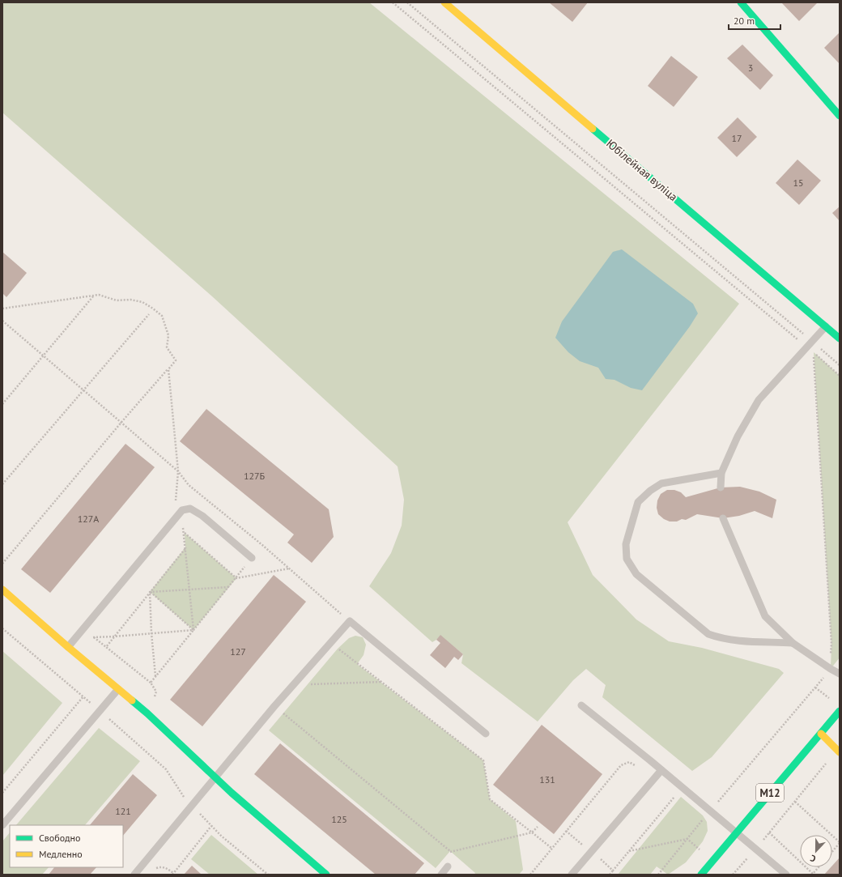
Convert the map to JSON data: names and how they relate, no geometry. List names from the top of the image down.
{
  "streets": {
    "street": ["Юбілейная вуліца", "М12"]
  },
  "house_numbers": [
    "3",
    "17",
    "15",
    "127Б",
    "127А",
    "127",
    "131",
    "121",
    "125"
  ],
  "legend": ["Свободно", "Медленно"],
  "scale_bar": "20 m",
  "north": "bottom"
}
